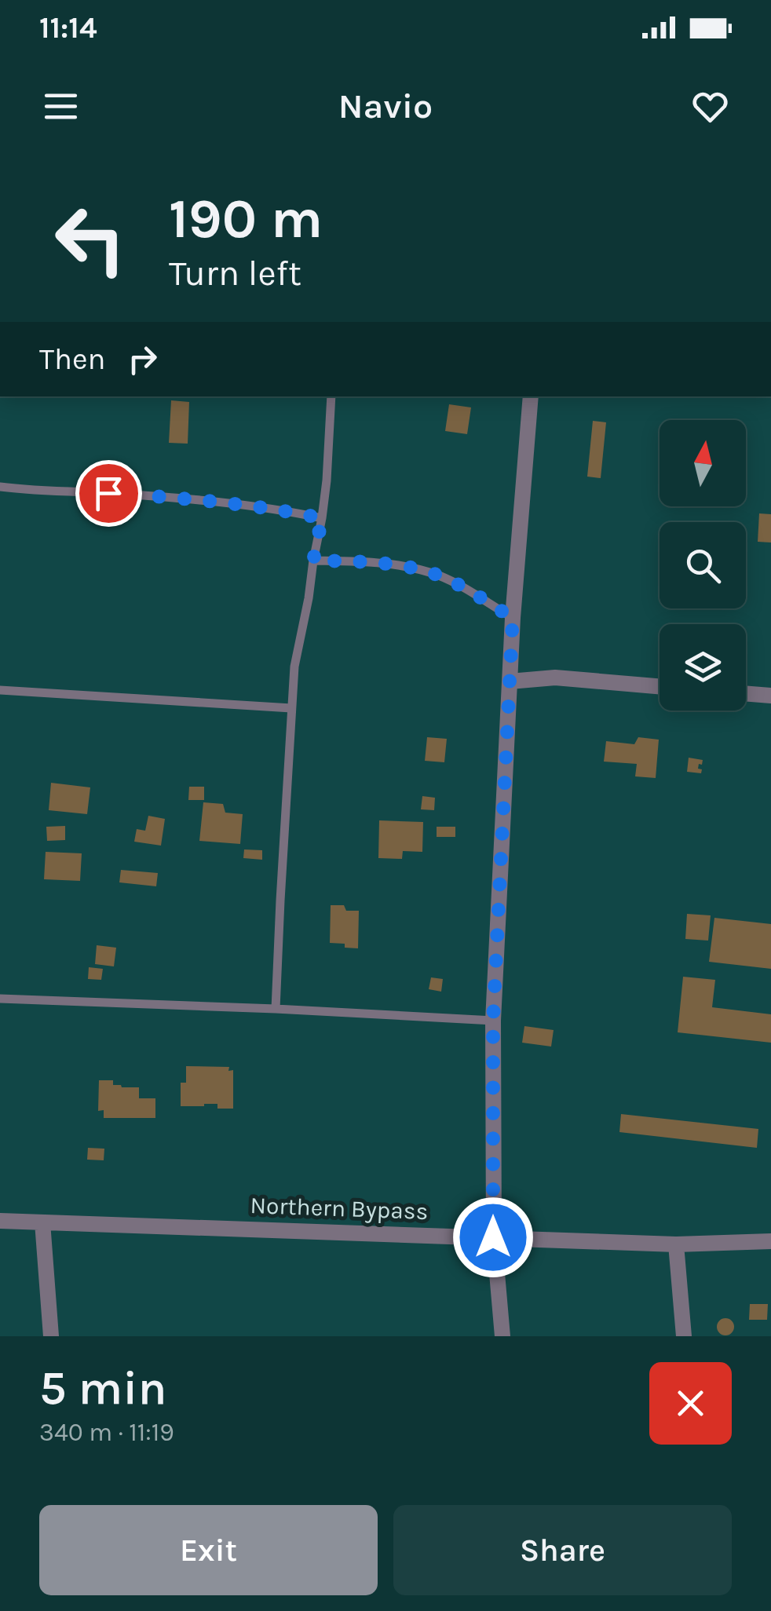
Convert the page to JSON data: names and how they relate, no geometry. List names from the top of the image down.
{
  "streets": {
    "street": ["Northern Bypass"]
  },
  "north": "top",
  "page": {
    "status": "11:14",
    "header": "Navio",
    "turn": ["190 m", "Turn left"],
    "then": "Then",
    "heading": ["5 min", "340 m · 11:19"],
    "buttons": ["Exit", "Share"]
  }
}
